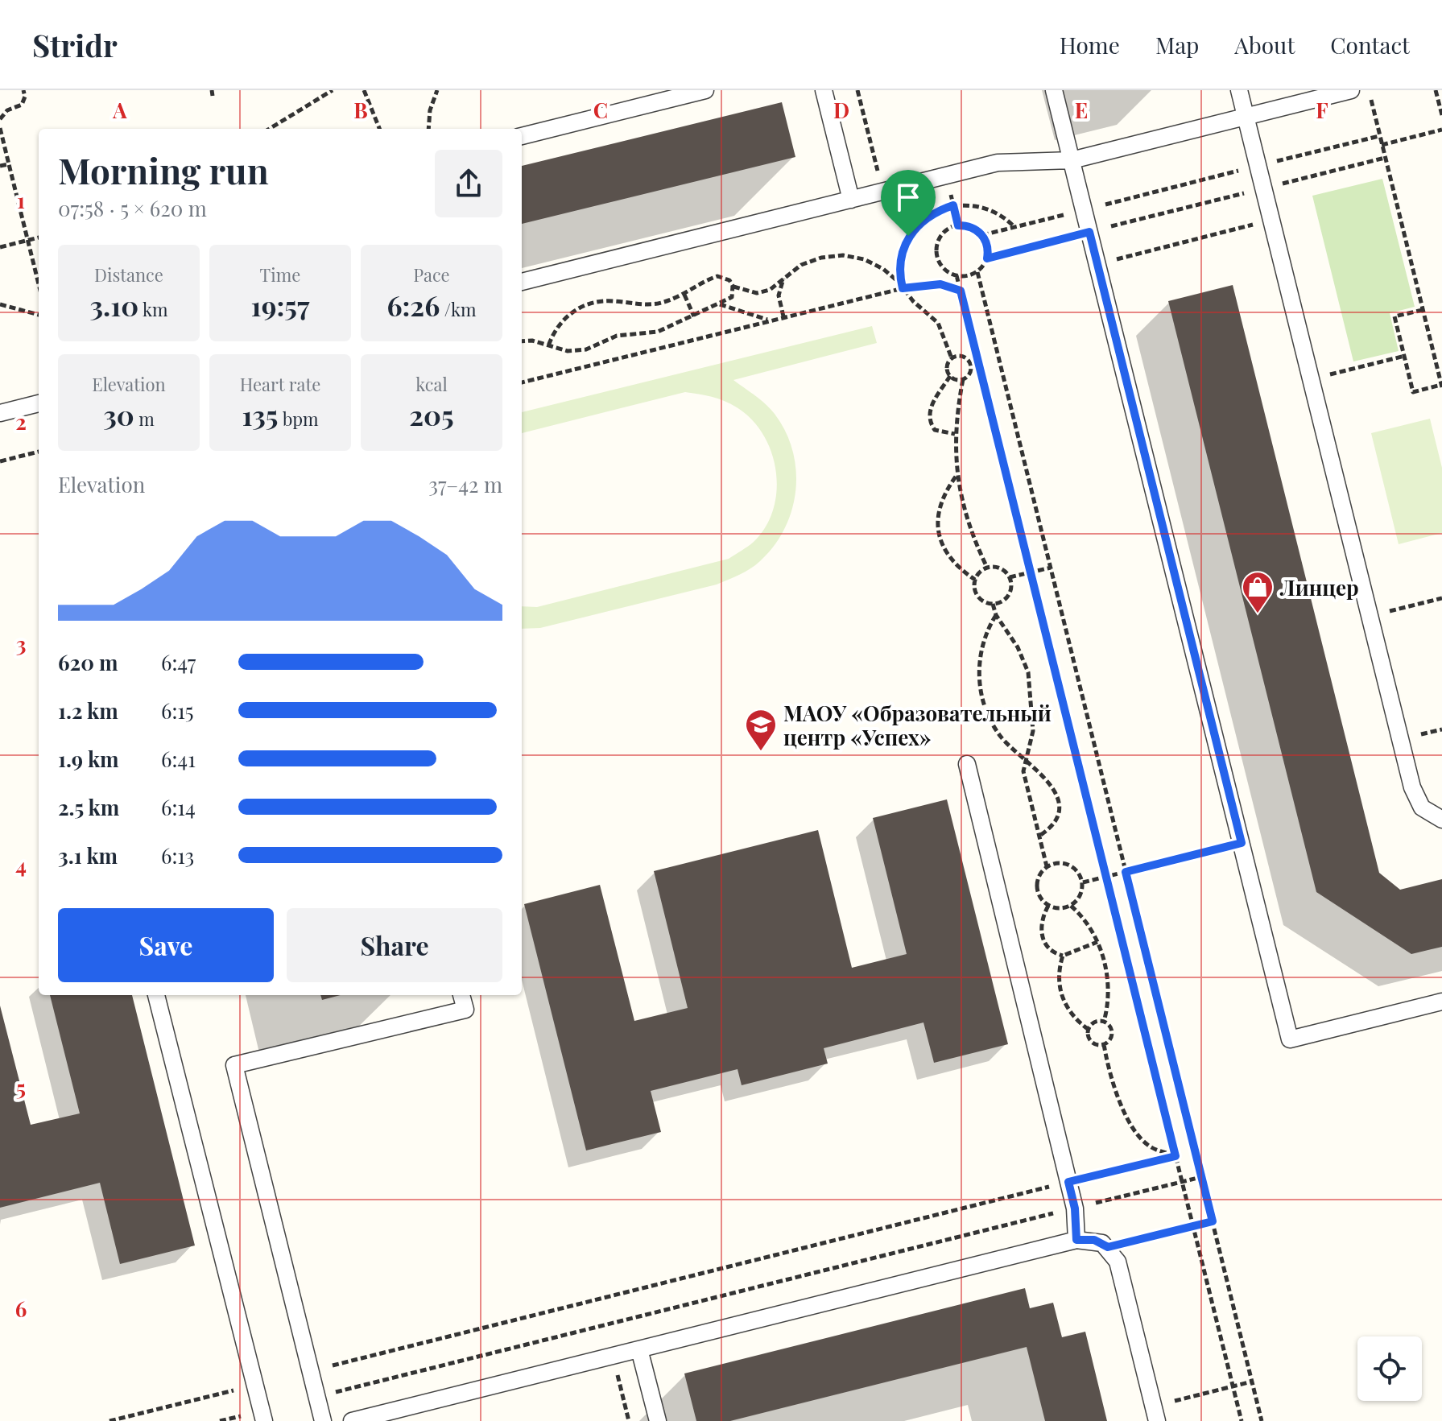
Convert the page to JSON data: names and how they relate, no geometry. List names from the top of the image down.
{
  "places": {
    "shop": ["Линцер"],
    "school or university": ["МАОУ «Образовательный центр «Успех»"]
  },
  "page": {
    "header": "Stridr",
    "nav": [
      "Home",
      "Map",
      "About",
      "Contact"
    ],
    "heading": ["Morning run", "07:58 · 5 × 620 m"],
    "stats": [
      ["Distance", "3.10 km"],
      ["Time", "19:57"],
      ["Pace", "6:26 /km"],
      ["Elevation", "30 m"],
      ["Heart rate", "135 bpm"],
      ["kcal", "205"]
    ],
    "chart": ["Elevation", "37–42 m"],
    "list": [
      {
        "name": "620 m",
        "note": "6:47"
      },
      {
        "name": "1.2 km",
        "note": "6:15"
      },
      {
        "name": "1.9 km",
        "note": "6:41"
      },
      {
        "name": "2.5 km",
        "note": "6:14"
      },
      {
        "name": "3.1 km",
        "note": "6:13"
      }
    ],
    "buttons": ["Save", "Share"]
  },
  "grid": {
    "columns": [
      "A",
      "B",
      "C",
      "D",
      "E",
      "F"
    ],
    "rows": [
      "1",
      "2",
      "3",
      "4",
      "5",
      "6"
    ]
  }
}
